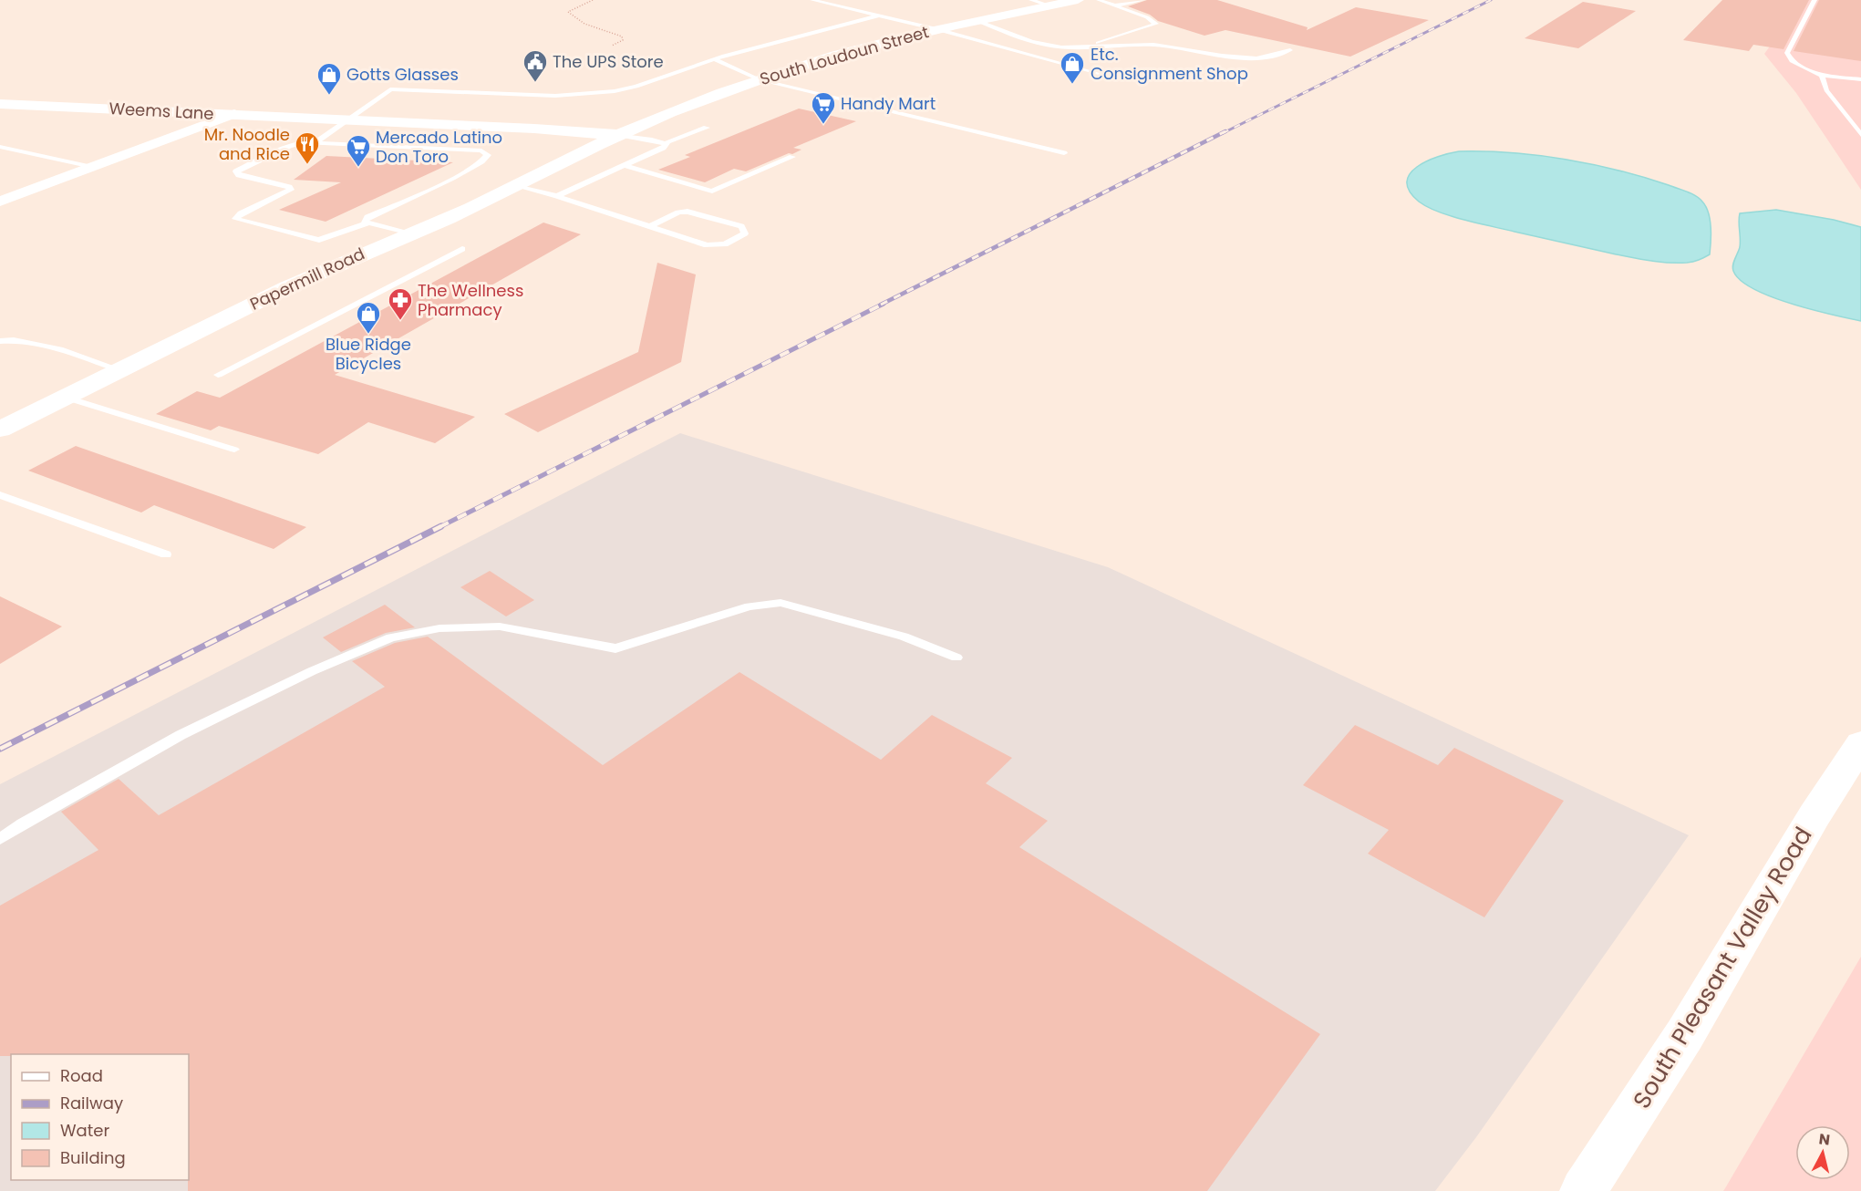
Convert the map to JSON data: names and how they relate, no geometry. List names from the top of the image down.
{
  "streets": {
    "main road": [
      "South Loudoun Street",
      "Weems Lane",
      "Papermill Road",
      "South Pleasant Valley Road"
    ]
  },
  "crossings": [
    ["South Loudoun Street", "Weems Lane"],
    ["South Loudoun Street", "Papermill Road"],
    ["Weems Lane", "Papermill Road"]
  ],
  "places": {
    "public building": ["The UPS Store"],
    "shop": ["Etc. Consignment Shop", "Gotts Glasses", "Blue Ridge Bicycles"],
    "supermarket": ["Handy Mart", "Mercado Latino Don Toro"],
    "restaurant": ["Mr. Noodle and Rice"],
    "pharmacy": ["The Wellness Pharmacy"]
  },
  "legend": [
    "Road",
    "Railway",
    "Water",
    "Building"
  ],
  "north": "top"
}
